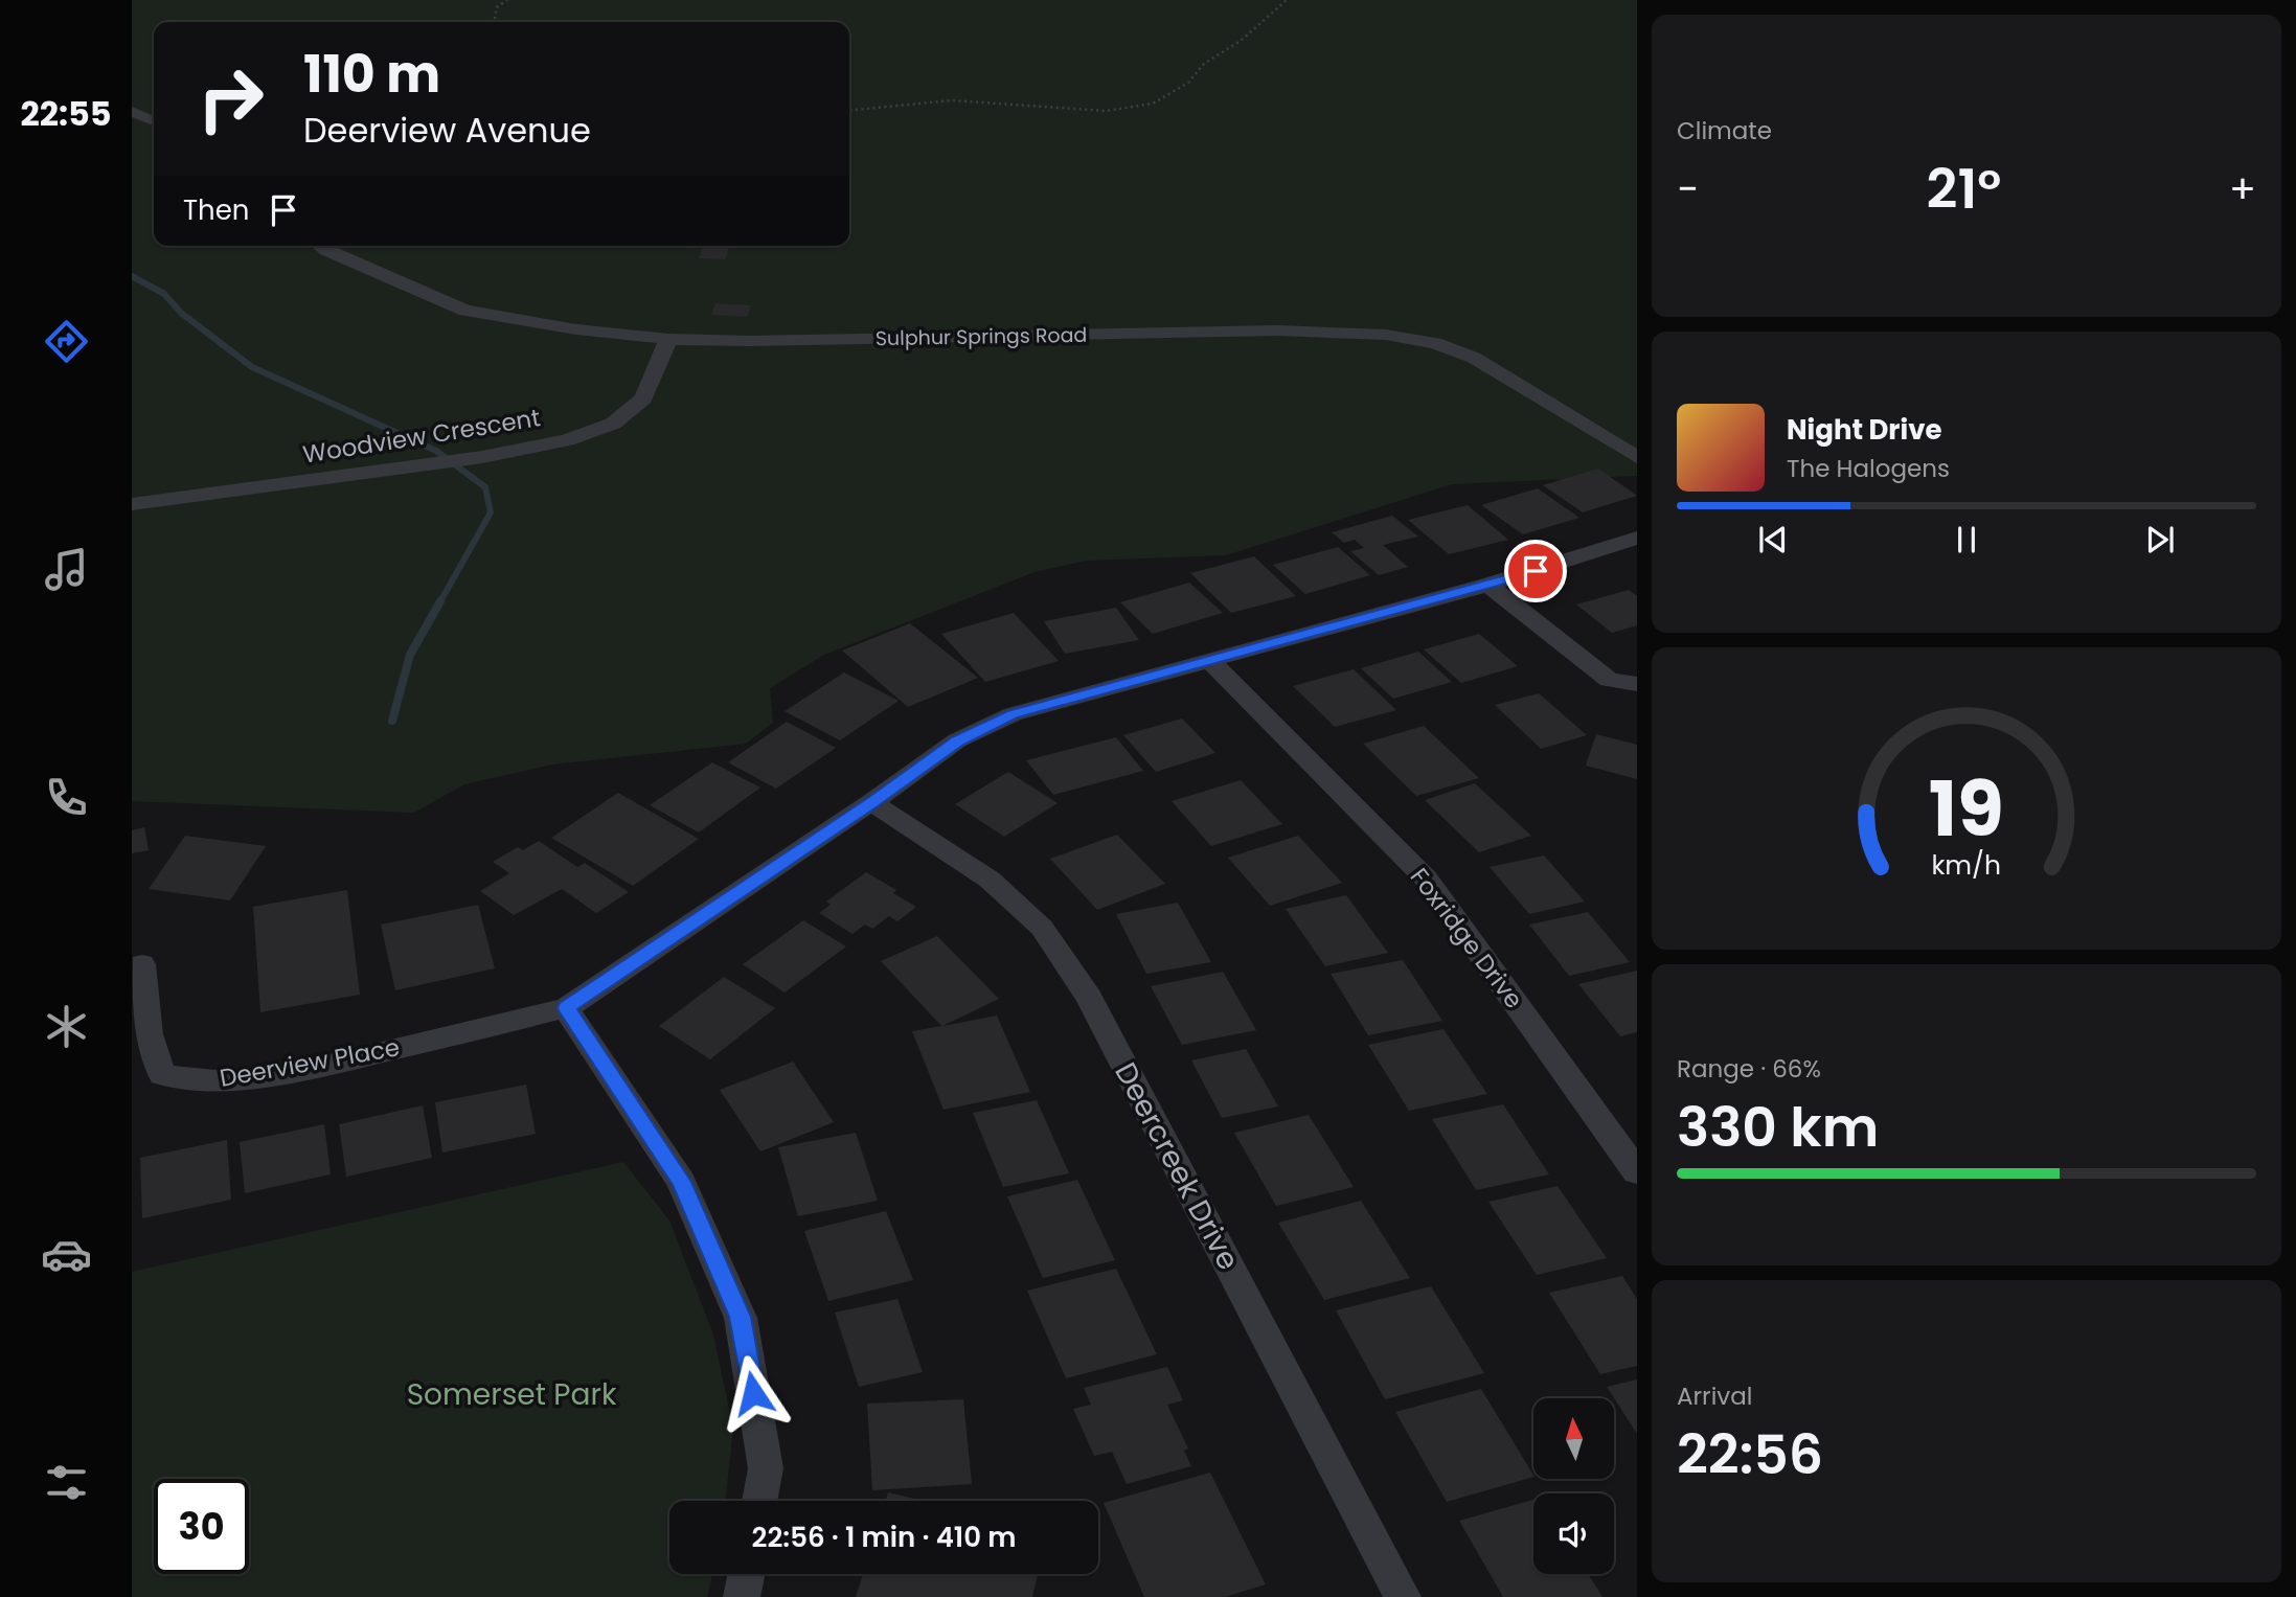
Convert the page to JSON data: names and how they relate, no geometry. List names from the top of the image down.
{
  "streets": {
    "street": [
      "Sulphur Springs Road",
      "Woodview Crescent",
      "Foxridge Drive",
      "Deerview Place",
      "Deercreek Drive"
    ]
  },
  "crossings": [
    ["Sulphur Springs Road", "Woodview Crescent"]
  ],
  "parks": ["Somerset Park"],
  "north": "top",
  "page": {
    "tabs": "22:55",
    "tile": [
      "Climate",
      ["Range · 66%", "330 km"],
      ["Arrival", "22:56"]
    ],
    "turn": ["110 m", "Deerview Avenue"],
    "heat": ["−", "21°", "+"],
    "then": "Then",
    "song": ["Night Drive", "The Halogens"],
    "limit": "30",
    "trip": "22:56 · 1 min · 410 m",
    "gauge": ["19", "km/h"]
  }
}
